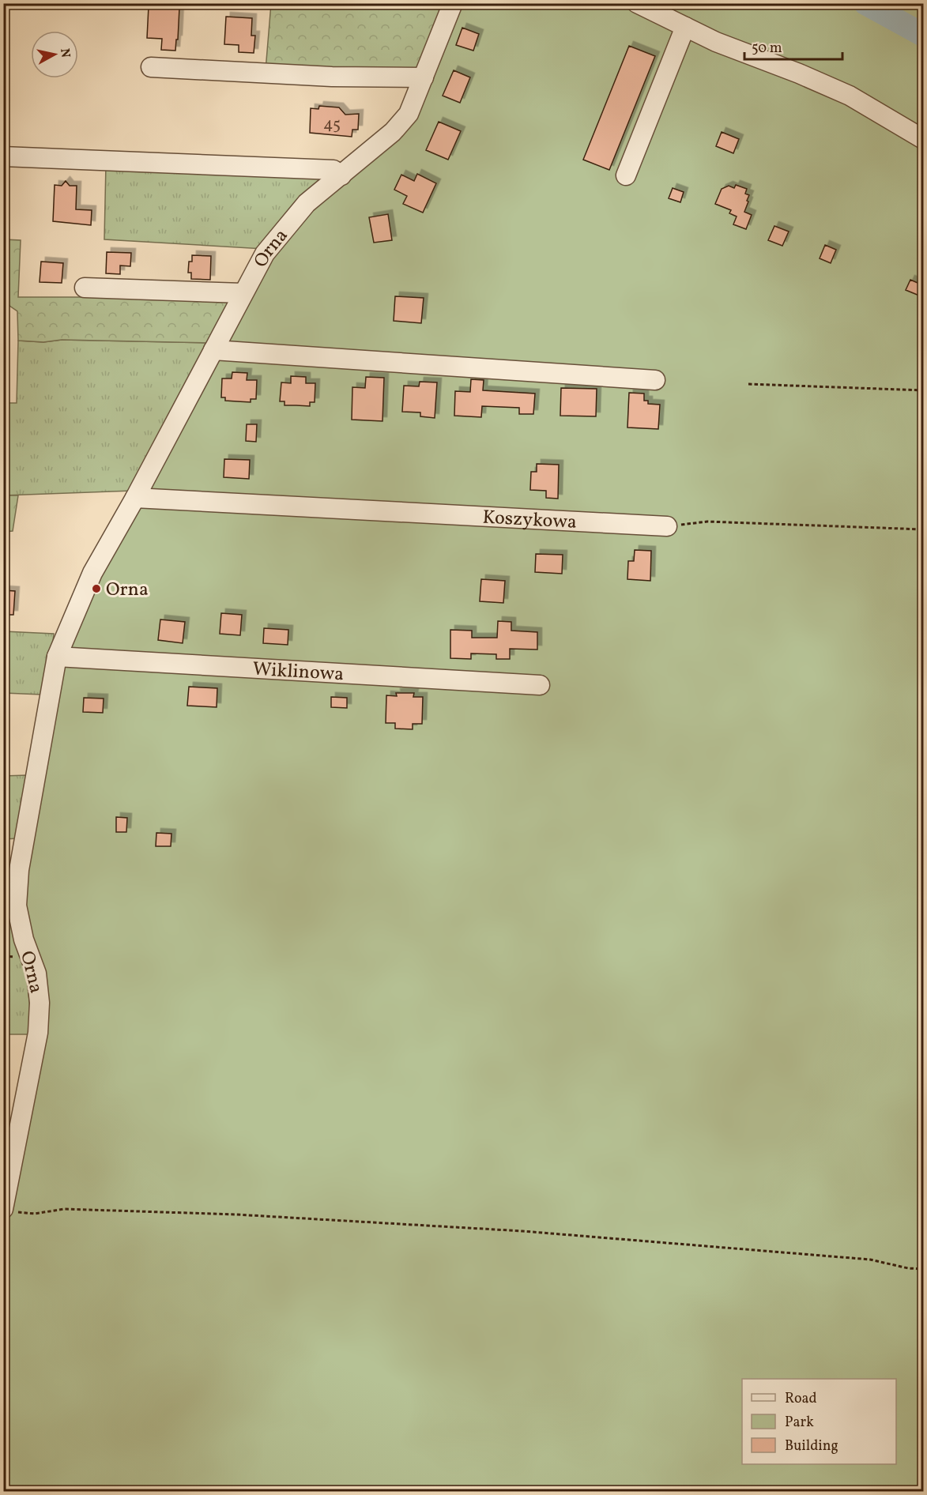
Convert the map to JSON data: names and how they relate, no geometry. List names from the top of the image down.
{
  "streets": {
    "street": ["Orna", "Koszykowa", "Wiklinowa"]
  },
  "crossings": [
    ["Orna", "Koszykowa"],
    ["Orna", "Wiklinowa"]
  ],
  "places": ["Orna"],
  "house_numbers": ["45"],
  "legend": ["Road", "Park", "Building"],
  "scale_bar": "50 m",
  "north": "right"
}
